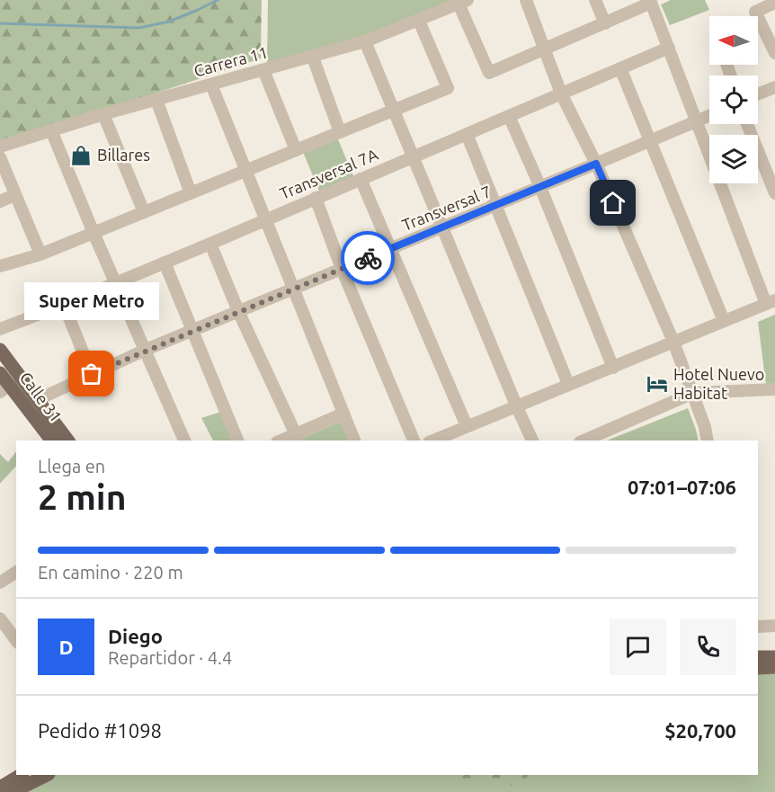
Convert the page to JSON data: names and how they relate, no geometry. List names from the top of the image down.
{
  "streets": {
    "main road": ["Calle 31"],
    "street": ["Carrera 11", "Transversal 7A", "Transversal 7"]
  },
  "crossings": [
    ["Transversal 7", "Calle 31"]
  ],
  "places": {
    "shop": ["Billares"],
    "other": ["Super Metro"],
    "hotel": ["Hotel Nuevo Habitat"]
  },
  "north": "left",
  "page": {
    "bubble": "Super Metro",
    "heading": ["2 min", "Llega en", "07:01–07:06"],
    "panel": [
      "Diego",
      "Repartidor · 4.4",
      "Pedido #1098",
      "$20,700"
    ],
    "bar": "En camino · 220 m",
    "round": "D"
  }
}
